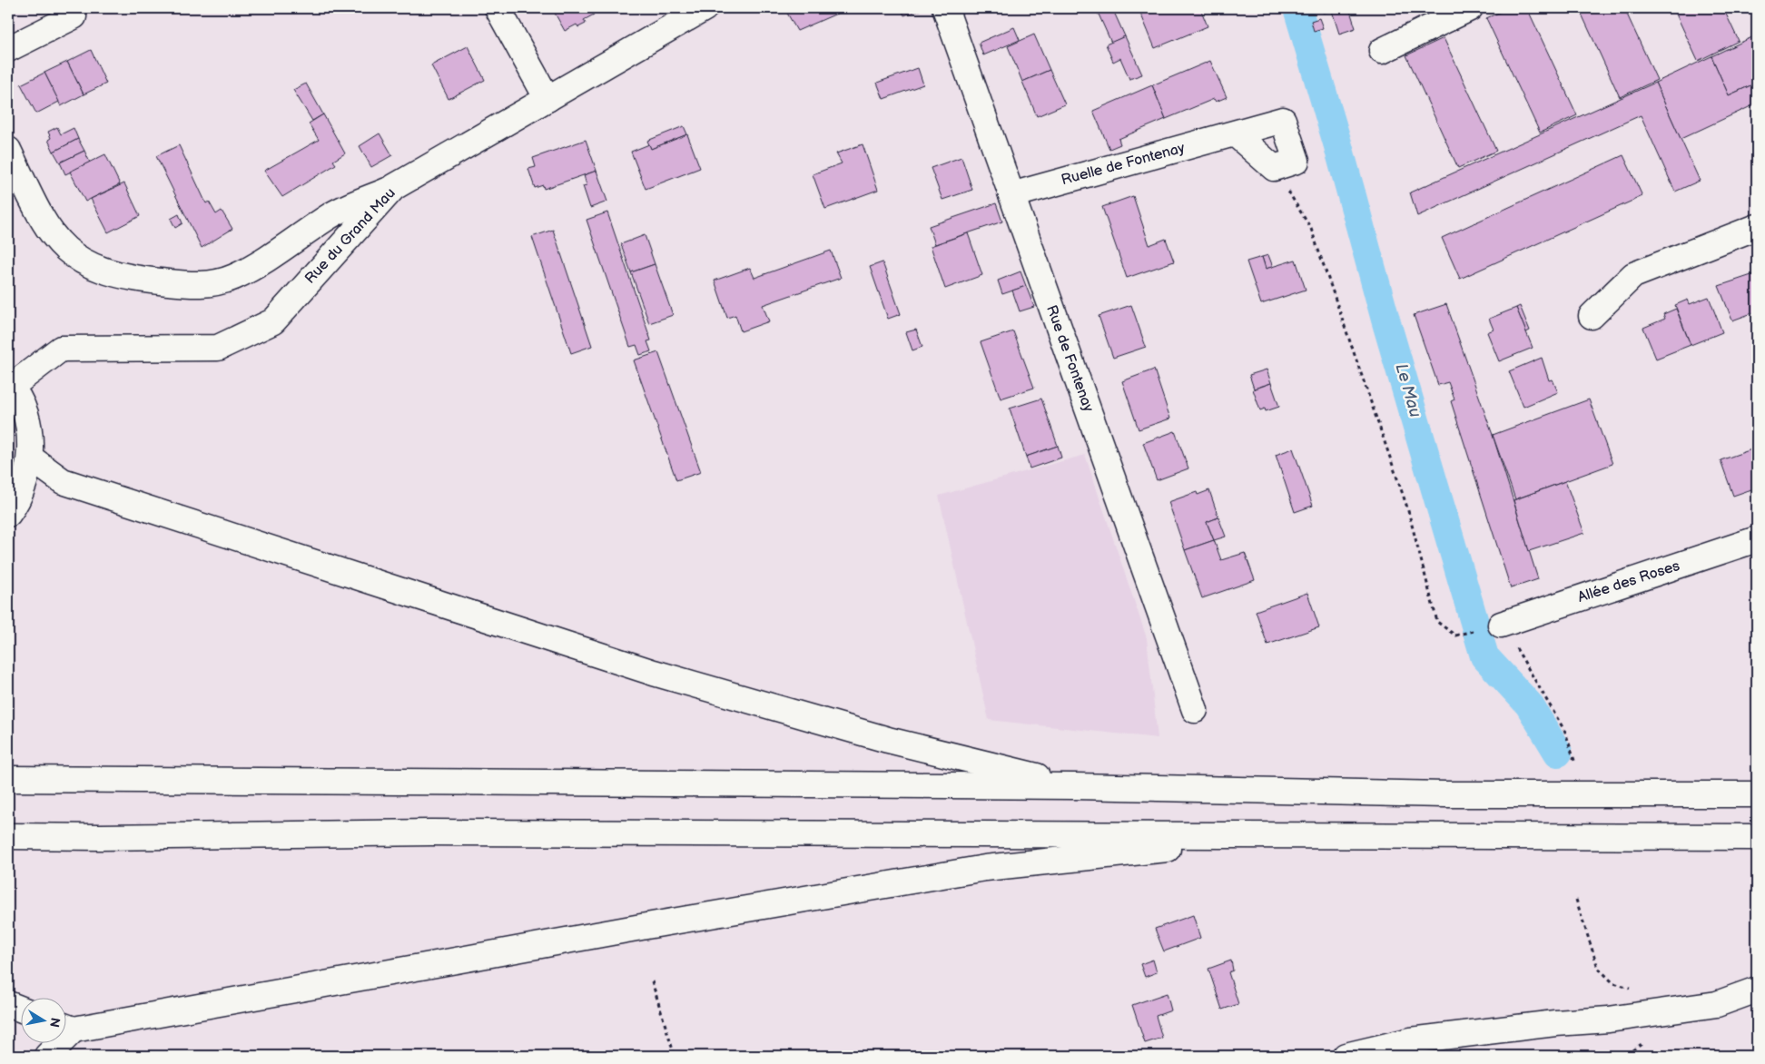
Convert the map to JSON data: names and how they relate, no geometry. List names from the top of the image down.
{
  "streets": {
    "main road": [
      "Ruelle de Fontenay",
      "Rue du Grand Mau",
      "Rue de Fontenay",
      "Allée des Roses"
    ]
  },
  "crossings": [
    ["Ruelle de Fontenay", "Rue de Fontenay"]
  ],
  "water": ["Le Mau"],
  "north": "right"
}
